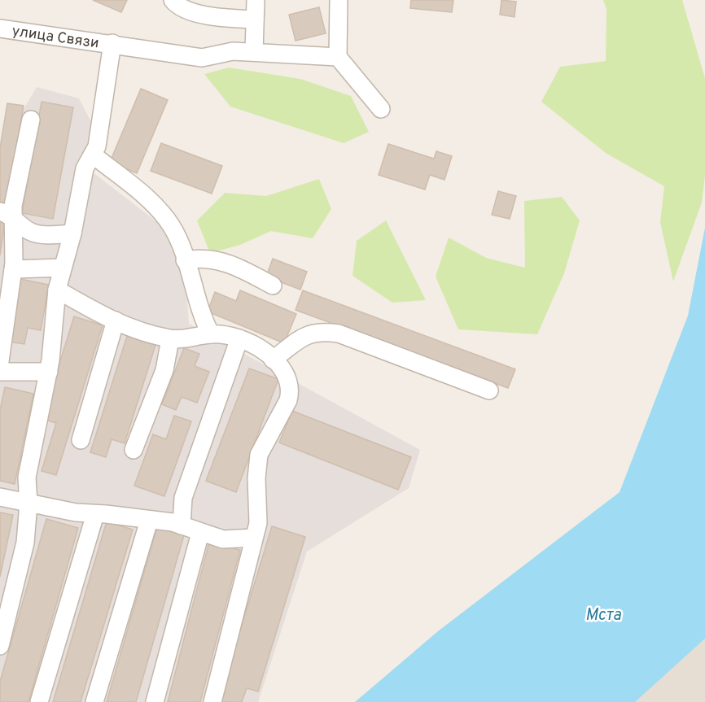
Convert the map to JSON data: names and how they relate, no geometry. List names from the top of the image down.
{
  "streets": {
    "street": ["улица Связи"]
  },
  "water": ["Мста"]
}
